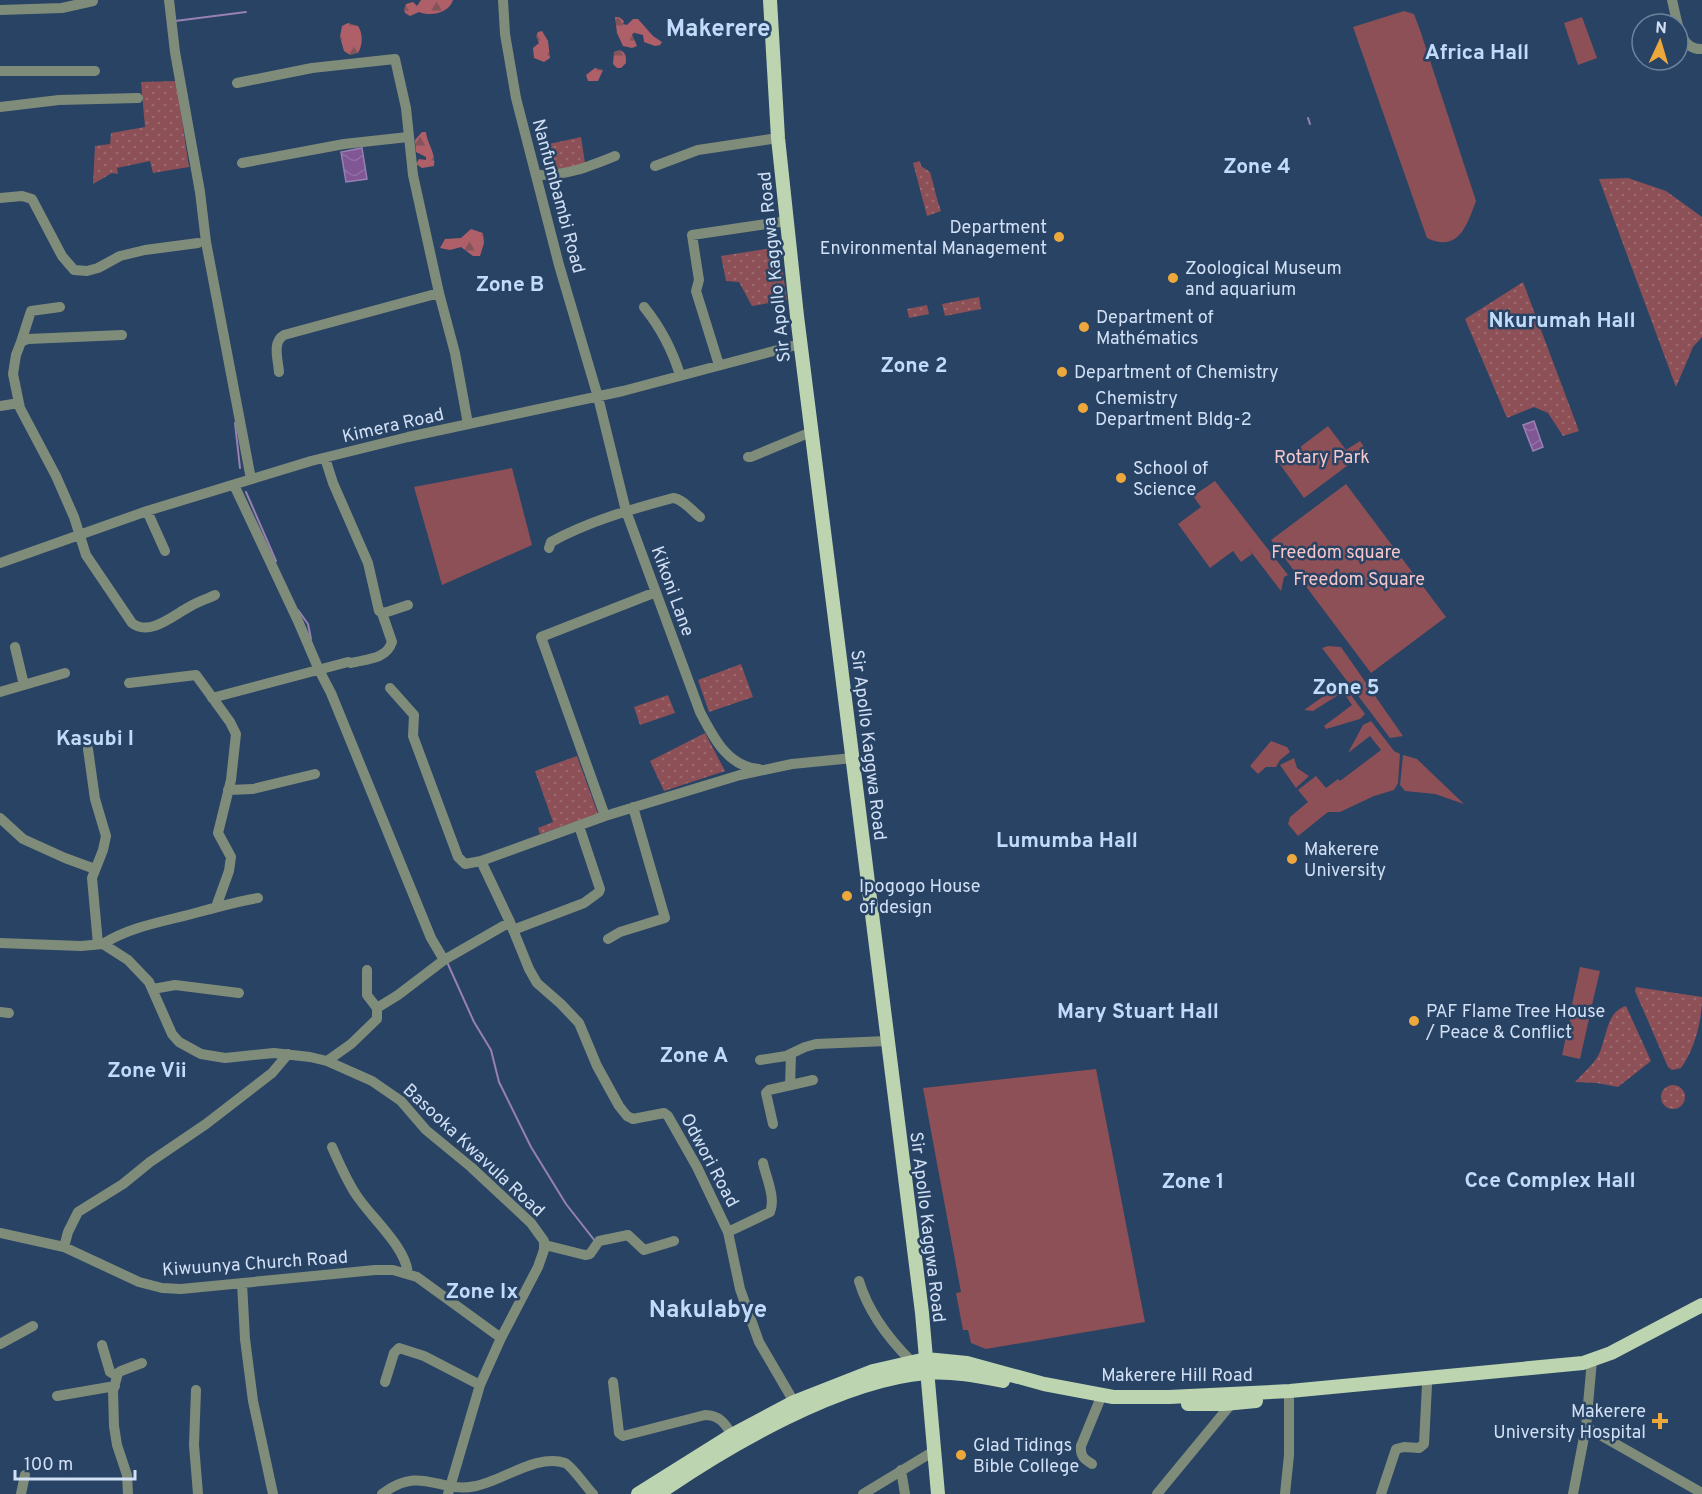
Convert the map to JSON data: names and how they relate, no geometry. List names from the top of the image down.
{
  "streets": {
    "main road": ["Sir Apollo Kaggwa Road", "Makerere Hill Road"],
    "street": [
      "Nanfumbambi Road",
      "Kimera Road",
      "Kikoni Lane",
      "Basooka Kwavula Road",
      "Odwori Road",
      "Kiwuunya Church Road"
    ]
  },
  "crossings": [
    ["Nanfumbambi Road", "Kimera Road"],
    ["Nanfumbambi Road", "Kikoni Lane"],
    ["Sir Apollo Kaggwa Road", "Kimera Road"],
    ["Sir Apollo Kaggwa Road", "Makerere Hill Road"],
    ["Kimera Road", "Kikoni Lane"],
    ["Odwori Road", "Makerere Hill Road"]
  ],
  "districts": [
    "Makerere",
    "Africa Hall",
    "Zone 4",
    "Zone B",
    "Nkurumah Hall",
    "Zone 2",
    "Zone 5",
    "Kasubi I",
    "Lumumba Hall",
    "Mary Stuart Hall",
    "Zone A",
    "Zone Vii",
    "Cce Complex Hall",
    "Zone 1",
    "Zone Ix",
    "Nakulabye"
  ],
  "parks": ["Rotary Park", "Freedom square", "Freedom Square"],
  "places": {
    "other": [
      "Department Environmental Management",
      "Zoological Museum and aquarium",
      "Department of Mathématics",
      "Department of Chemistry",
      "Chemistry Department Bldg-2",
      "School of Science",
      "Makerere University",
      "Ipogogo House of design",
      "PAF Flame Tree House / Peace & Conflict",
      "Glad Tidings Bible College"
    ],
    "health": ["Makerere University Hospital"]
  },
  "scale_bar": "100 m",
  "north": "top"
}
